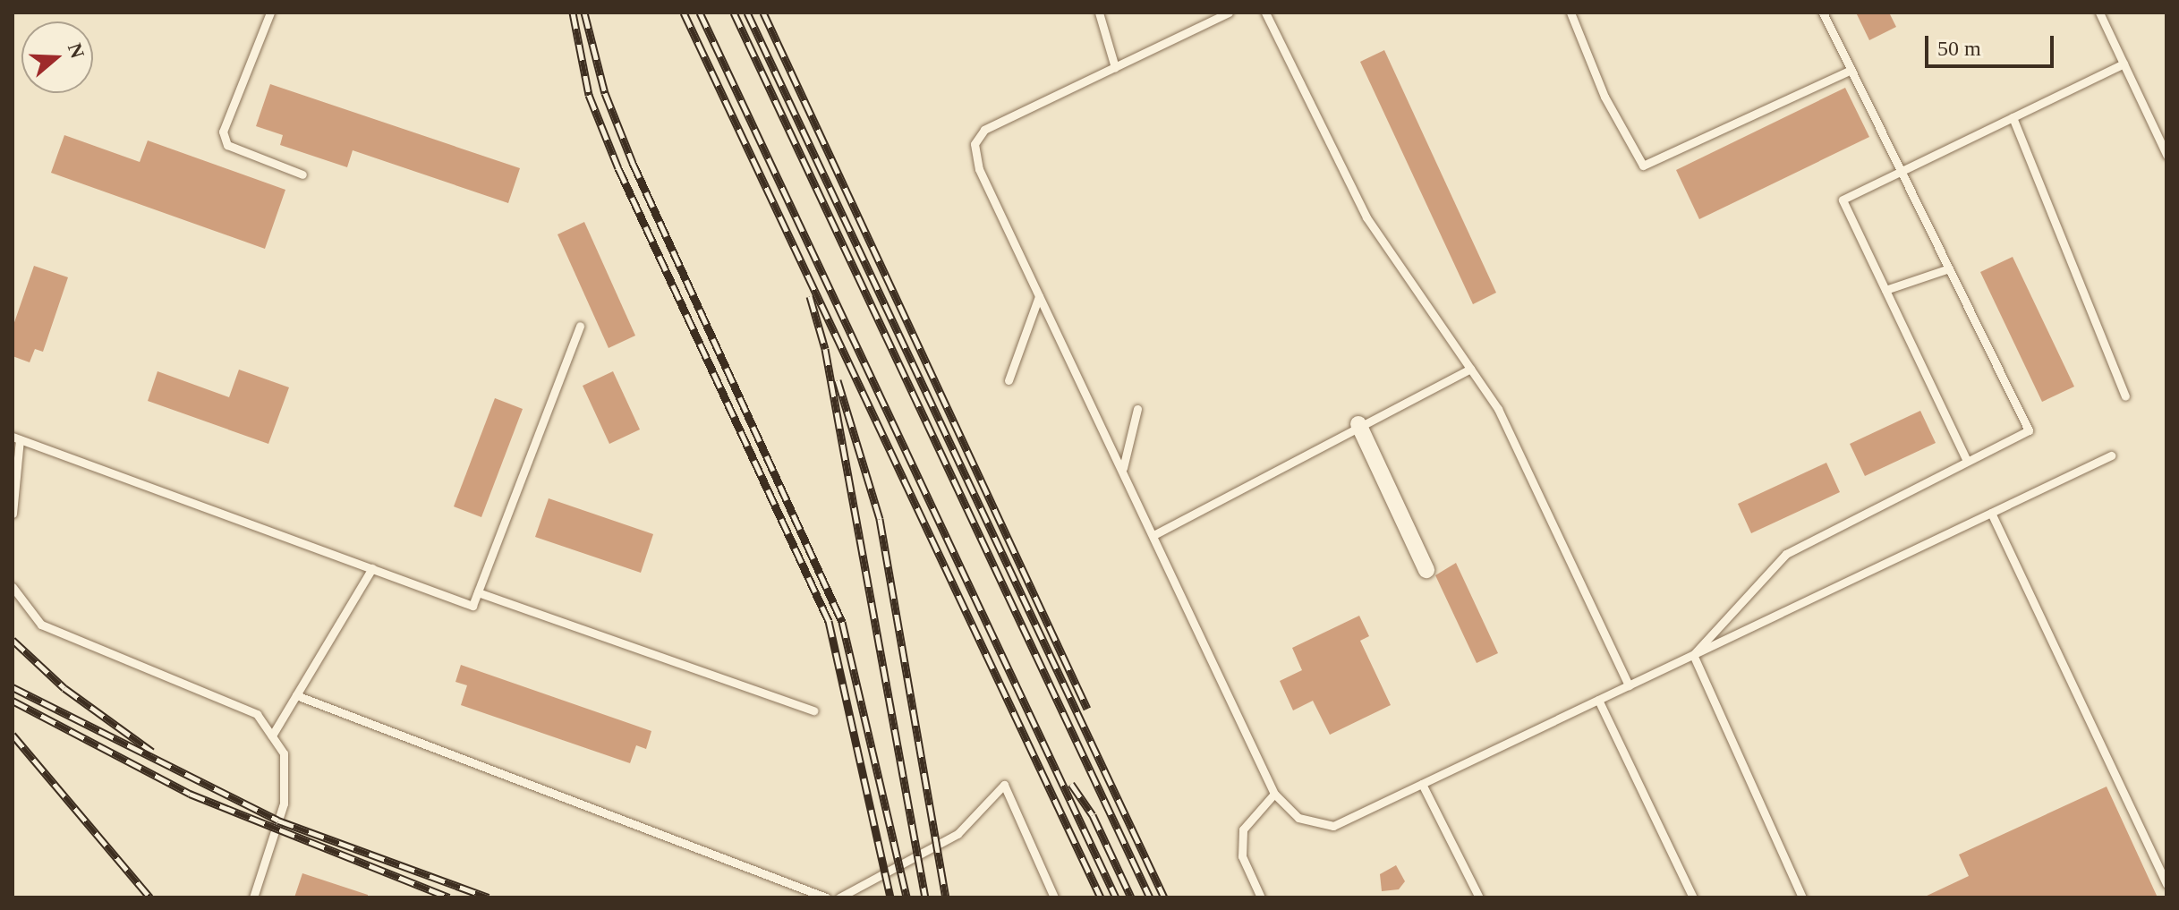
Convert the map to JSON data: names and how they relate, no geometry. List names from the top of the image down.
{
  "scale_bar": "50 m",
  "north": "right"
}
